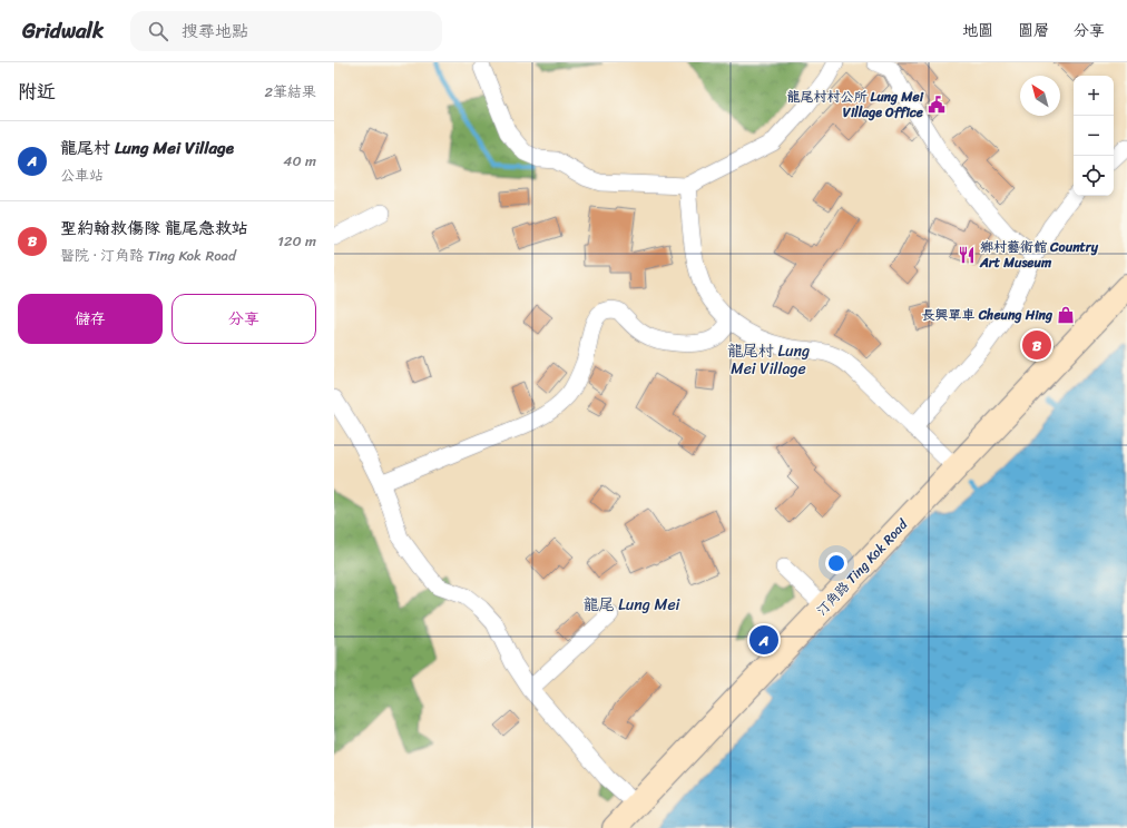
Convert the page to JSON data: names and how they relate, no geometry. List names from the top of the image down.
{
  "streets": {
    "main road": ["汀角路 Ting Kok Road"]
  },
  "districts": ["龍尾村 Lung Mei Village", "龍尾 Lung Mei"],
  "places": {
    "public building": ["龍尾村村公所 Lung Mei Village Office"],
    "restaurant": ["鄉村藝術館 Country Art Museum"],
    "shop": ["長興單車 Cheung Hing"]
  },
  "north": "top left",
  "page": {
    "header": "Gridwalk",
    "search": "搜尋地點",
    "nav": ["地圖", "圖層", "分享"],
    "heading": ["附近", "2筆結果"],
    "map_buttons": ["+", "−"],
    "list": [
      {
        "mark": "A",
        "name": "龍尾村 Lung Mei Village",
        "note": "公車站",
        "value": "40 m"
      },
      {
        "mark": "B",
        "name": "聖約翰救傷隊 龍尾急救站",
        "note": "醫院 · 汀角路 Ting Kok Road",
        "value": "120 m"
      }
    ],
    "buttons": ["儲存", "分享"],
    "pins": ["B", "A"]
  }
}
